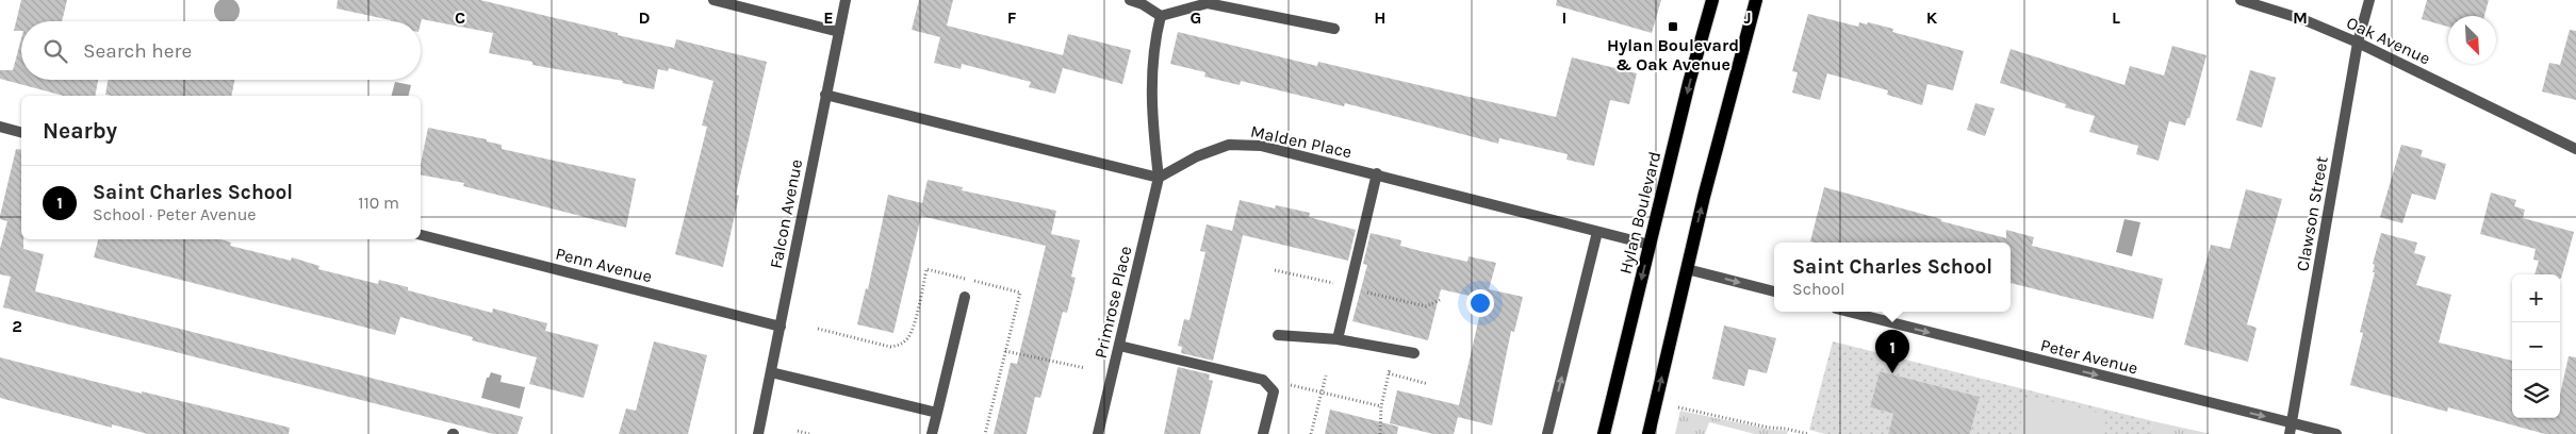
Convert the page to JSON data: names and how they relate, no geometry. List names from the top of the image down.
{
  "streets": {
    "main road": ["Hylan Boulevard"],
    "street": [
      "Oak Avenue",
      "Malden Place",
      "Falcon Avenue",
      "Clawson Street",
      "Penn Avenue",
      "Primrose Place",
      "Peter Avenue"
    ]
  },
  "crossings": [
    ["Oak Avenue", "Clawson Street"],
    ["Malden Place", "Hylan Boulevard"],
    ["Malden Place", "Primrose Place"],
    ["Falcon Avenue", "Penn Avenue"],
    ["Clawson Street", "Peter Avenue"]
  ],
  "one_way": ["Peter Avenue"],
  "places": {
    "transit": ["Hylan Boulevard & Oak Avenue"]
  },
  "north": "bottom right",
  "page": {
    "search": "Search here",
    "heading": "Nearby",
    "list": [
      {
        "mark": "1",
        "name": "Saint Charles School",
        "note": "School · Peter Avenue",
        "value": "110 m"
      }
    ],
    "popup": ["Saint Charles School", "School"],
    "map_buttons": ["+", "−"],
    "pins": "1"
  },
  "grid": {
    "columns": [
      "C",
      "D",
      "E",
      "F",
      "G",
      "H",
      "I",
      "J",
      "K",
      "L",
      "M"
    ],
    "rows": ["2"]
  }
}
